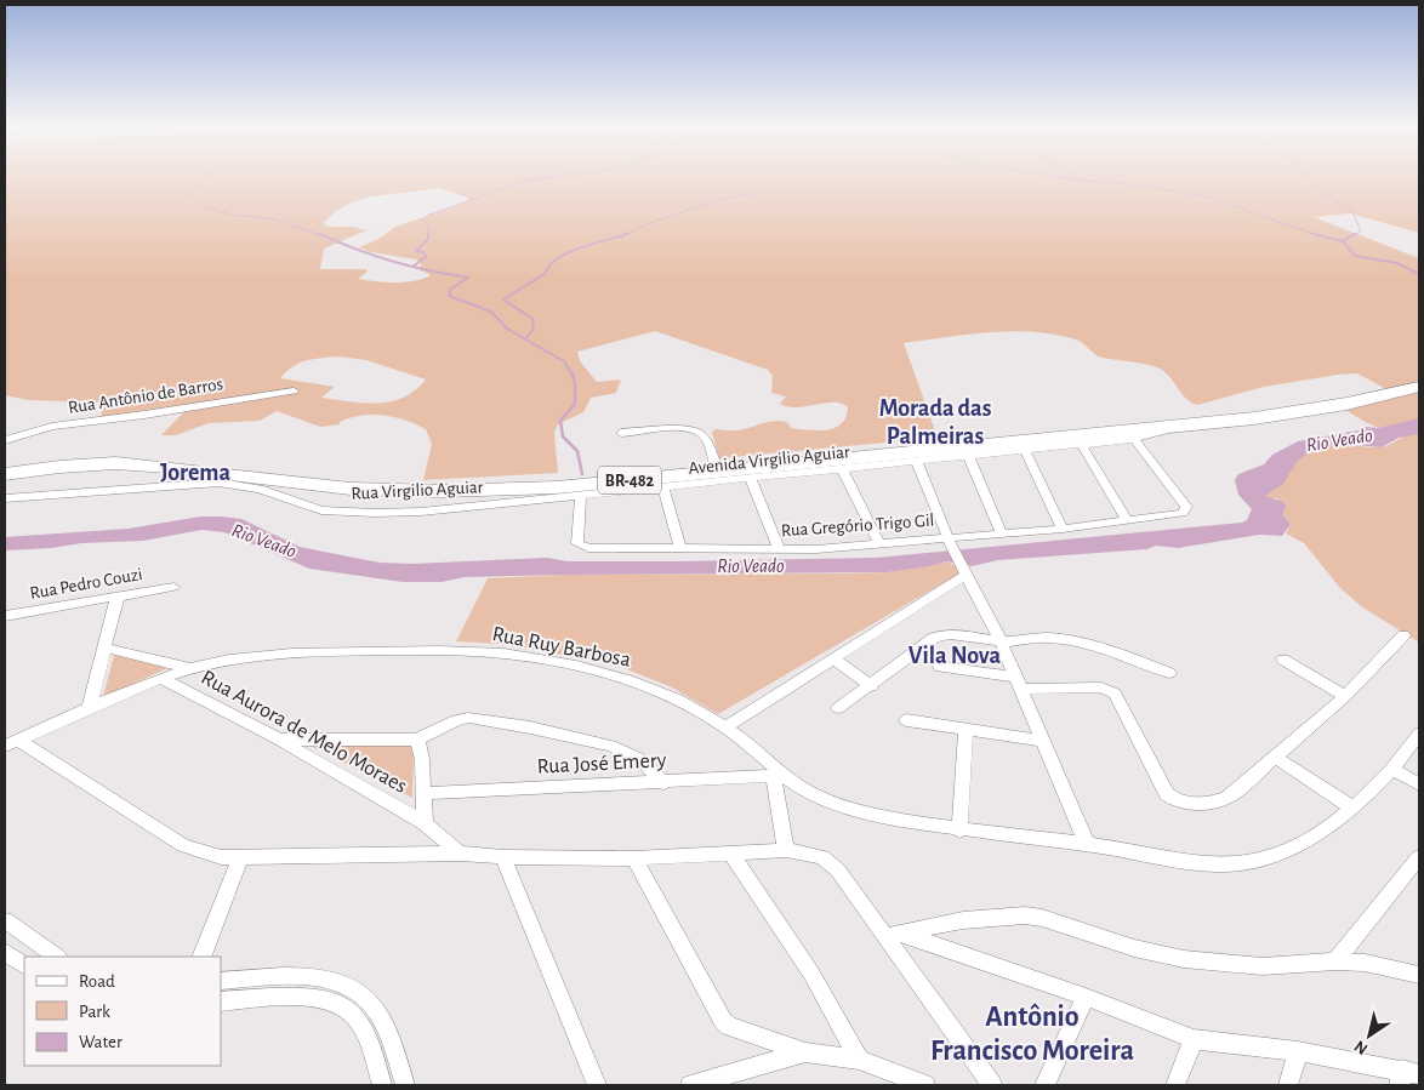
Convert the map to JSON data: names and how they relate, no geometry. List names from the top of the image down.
{
  "streets": {
    "highway": ["BR-482"],
    "street": [
      "Rua Antônio de Barros",
      "Avenida Virgilio Aguiar",
      "Rua Virgilio Aguiar",
      "Rua Gregório Trigo Gil",
      "Rua Pedro Couzi",
      "Rua Ruy Barbosa",
      "Rua Aurora de Melo Moraes",
      "Rua José Emery"
    ]
  },
  "crossings": [
    ["Avenida Virgilio Aguiar", "BR-482"],
    ["Avenida Virgilio Aguiar", "Rua Virgilio Aguiar"],
    ["Avenida Virgilio Aguiar", "Rua Gregório Trigo Gil"],
    ["Rua Virgilio Aguiar", "Rua Gregório Trigo Gil"],
    ["Rua Ruy Barbosa", "Rua Aurora de Melo Moraes"],
    ["Rua Ruy Barbosa", "Rua José Emery"],
    ["Rua Aurora de Melo Moraes", "Rua José Emery"]
  ],
  "districts": [
    "Morada das Palmeiras",
    "Jorema",
    "Vila Nova",
    "Antônio Francisco Moreira"
  ],
  "water": ["Rio Veado"],
  "legend": ["Road", "Park", "Water"],
  "north": "bottom left"
}
